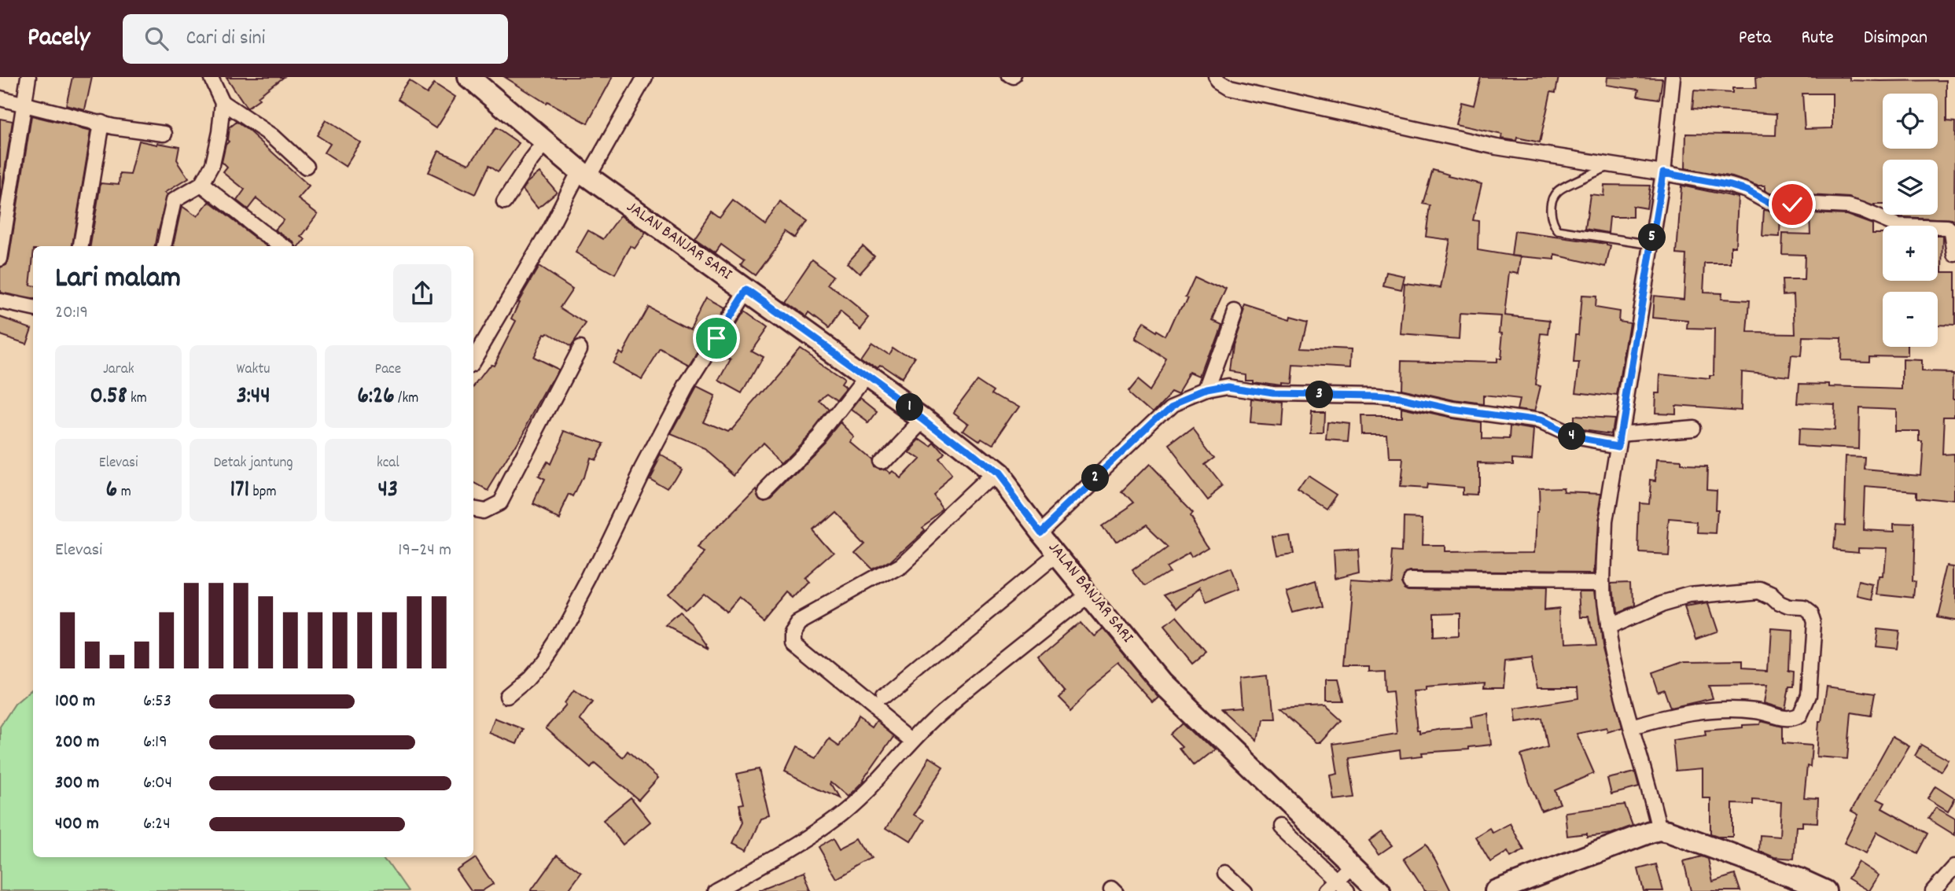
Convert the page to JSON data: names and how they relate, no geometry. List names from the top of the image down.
{
  "streets": {
    "street": ["JALAN BANJAR SARI"]
  },
  "page": {
    "header": "Pacely",
    "search": "Cari di sini",
    "nav": ["Peta", "Rute", "Disimpan"],
    "map_buttons": ["+", "−"],
    "pins": [
      "5",
      "3",
      "1",
      "4",
      "2"
    ],
    "heading": ["Lari malam", "20:19"],
    "stats": [
      ["Jarak", "0.58 km"],
      ["Waktu", "3:44"],
      ["Pace", "6:26 /km"],
      ["Elevasi", "6 m"],
      ["Detak jantung", "171 bpm"],
      ["kcal", "43"]
    ],
    "chart": ["Elevasi", "19–24 m"],
    "list": [
      {
        "name": "100 m",
        "note": "6:53"
      },
      {
        "name": "200 m",
        "note": "6:19"
      },
      {
        "name": "300 m",
        "note": "6:04"
      },
      {
        "name": "400 m",
        "note": "6:24"
      }
    ]
  }
}
